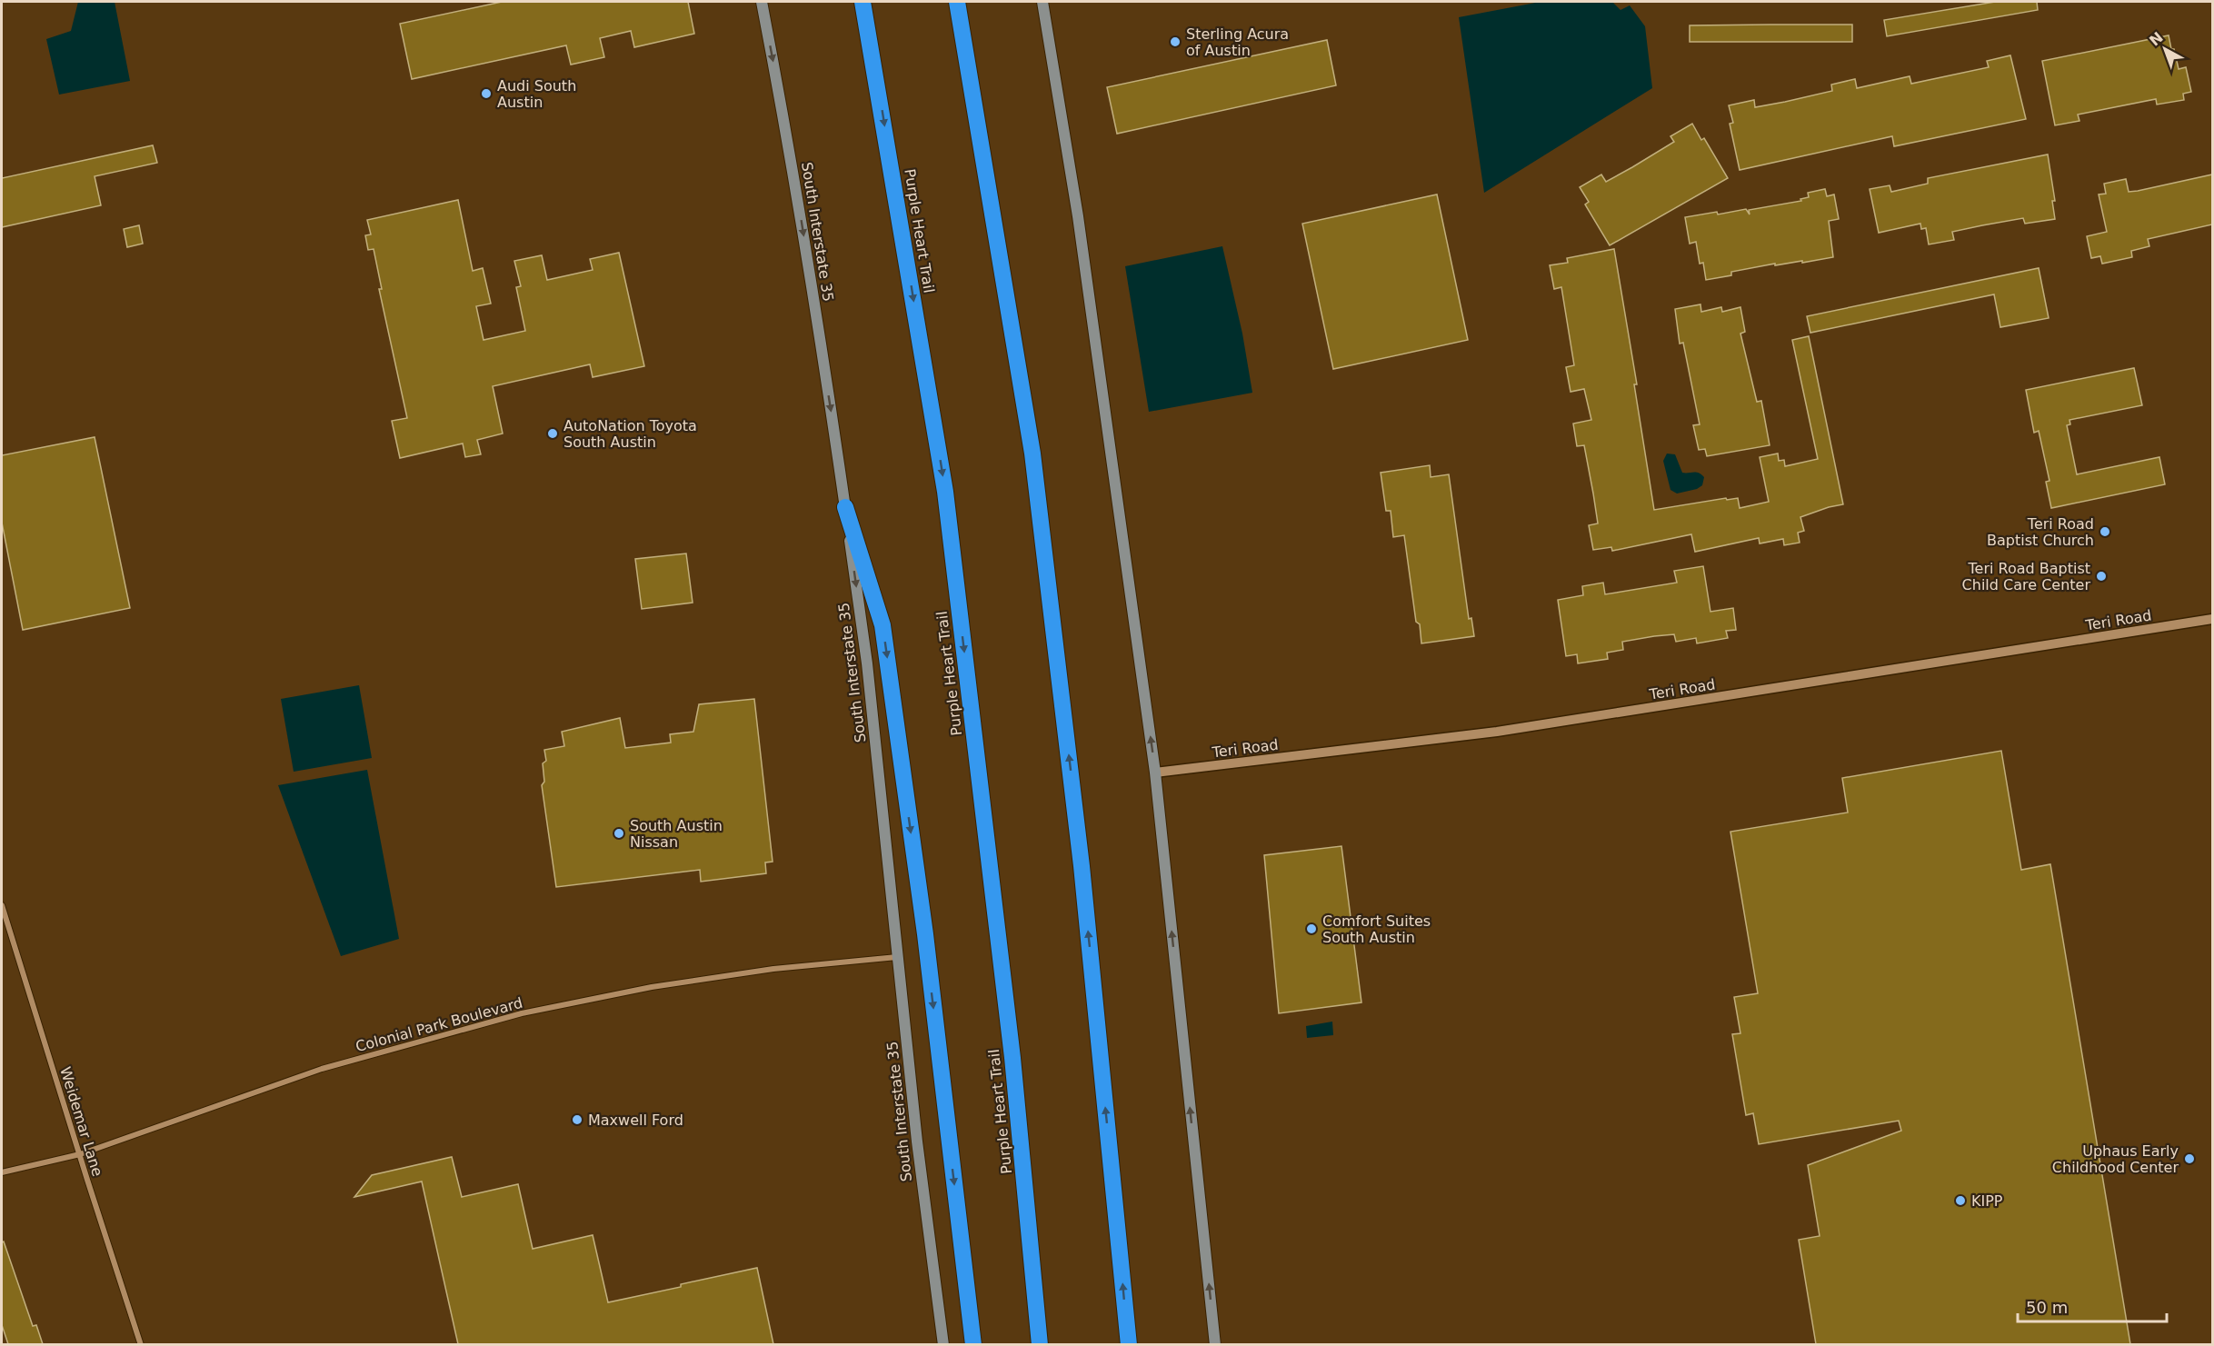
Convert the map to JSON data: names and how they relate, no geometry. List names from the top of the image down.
{
  "streets": {
    "highway": ["Purple Heart Trail"],
    "main road": ["South Interstate 35"],
    "street": ["Teri Road", "Colonial Park Boulevard", "Weidemar Lane"]
  },
  "crossings": [
    ["South Interstate 35", "Colonial Park Boulevard"],
    ["Colonial Park Boulevard", "Weidemar Lane"]
  ],
  "one_way": ["South Interstate 35"],
  "places": [
    "Sterling Acura of Austin",
    "Audi South Austin",
    "AutoNation Toyota South Austin",
    "Teri Road Baptist Church",
    "Teri Road Baptist Child Care Center",
    "South Austin Nissan",
    "Comfort Suites South Austin",
    "Maxwell Ford",
    "Uphaus Early Childhood Center",
    "KIPP"
  ],
  "scale_bar": "50 m",
  "north": "top left"
}
